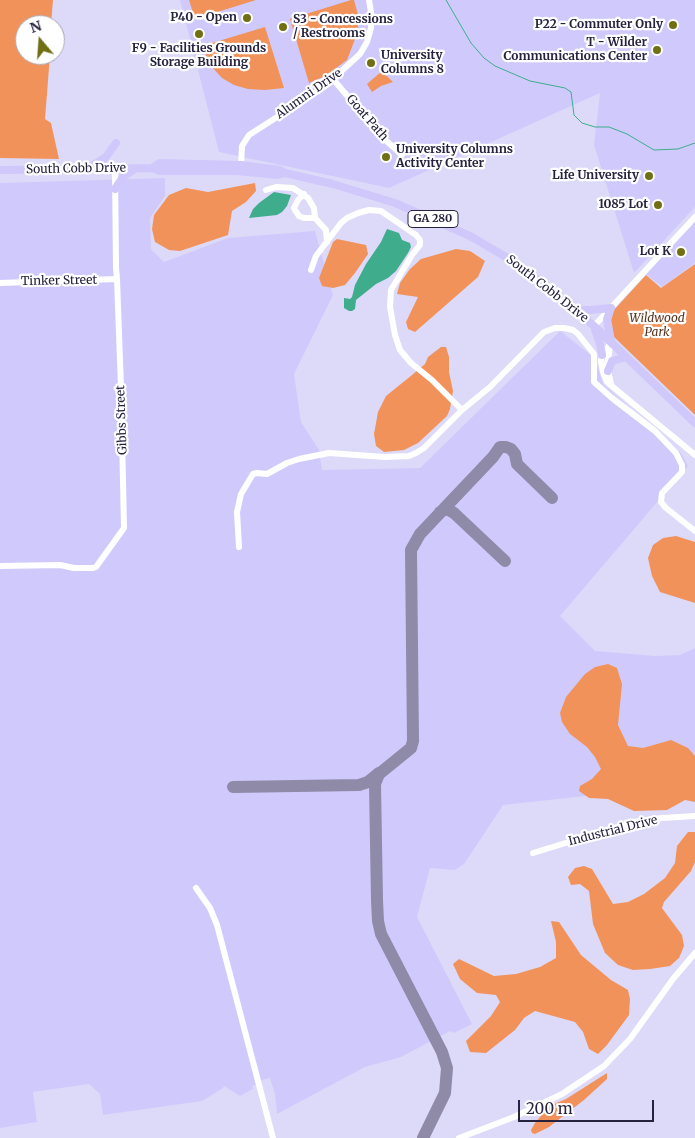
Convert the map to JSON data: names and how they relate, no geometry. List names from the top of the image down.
{
  "streets": {
    "main road": ["South Cobb Drive", "GA 280"],
    "street": [
      "Alumni Drive",
      "Goat Path",
      "Tinker Street",
      "Gibbs Street",
      "Industrial Drive"
    ]
  },
  "crossings": [
    ["Alumni Drive", "Goat Path"],
    ["Alumni Drive", "South Cobb Drive"],
    ["South Cobb Drive", "Gibbs Street"],
    ["Tinker Street", "Gibbs Street"]
  ],
  "parks": ["Wildwood Park"],
  "places": [
    "P40 - Open",
    "P22 - Commuter Only",
    "S3 - Concessions / Restrooms",
    "F9 - Facilities Grounds Storage Building",
    "T - Wilder Communications Center",
    "University Columns 8",
    "University Columns Activity Center",
    "Life University",
    "1085 Lot",
    "Lot K"
  ],
  "scale_bar": "200 m",
  "north": "top"
}
